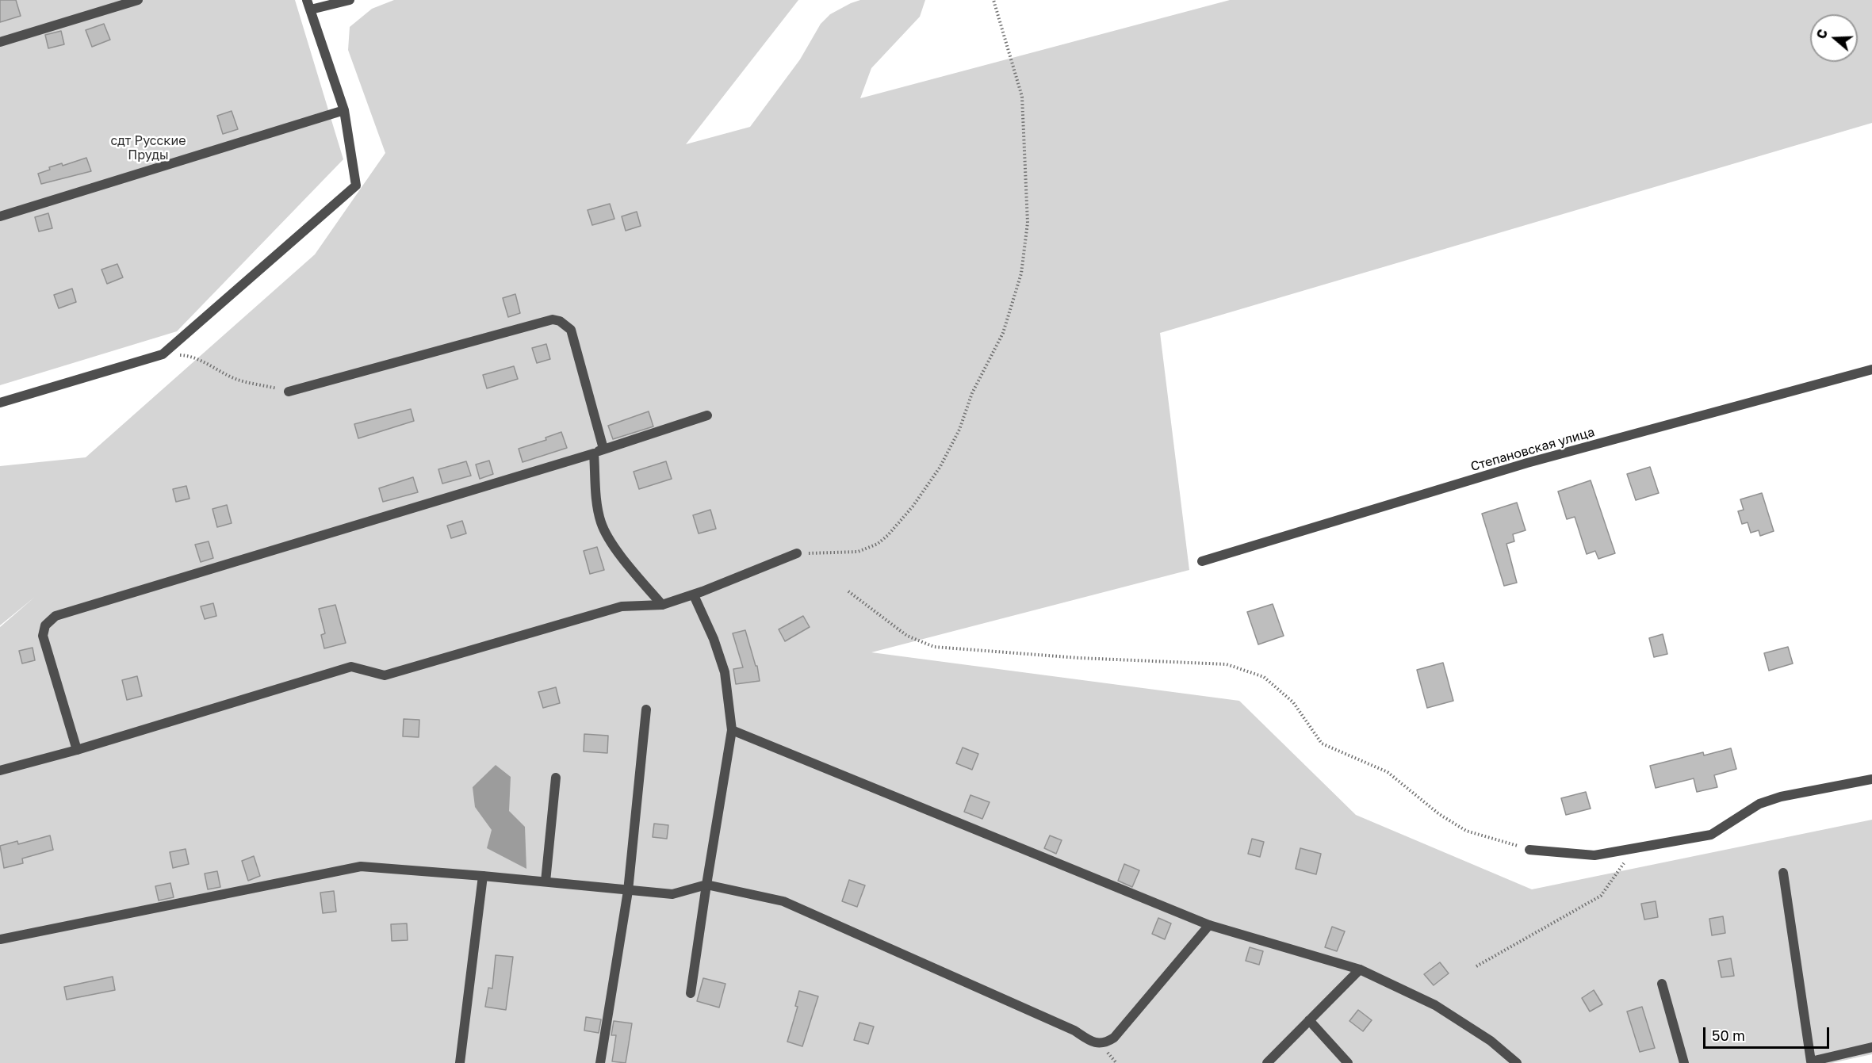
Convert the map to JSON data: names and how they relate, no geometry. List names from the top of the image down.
{
  "streets": {
    "street": ["Степановская улица"]
  },
  "parks": ["сдт Русские Пруды"],
  "scale_bar": "50 m",
  "north": "left"
}
